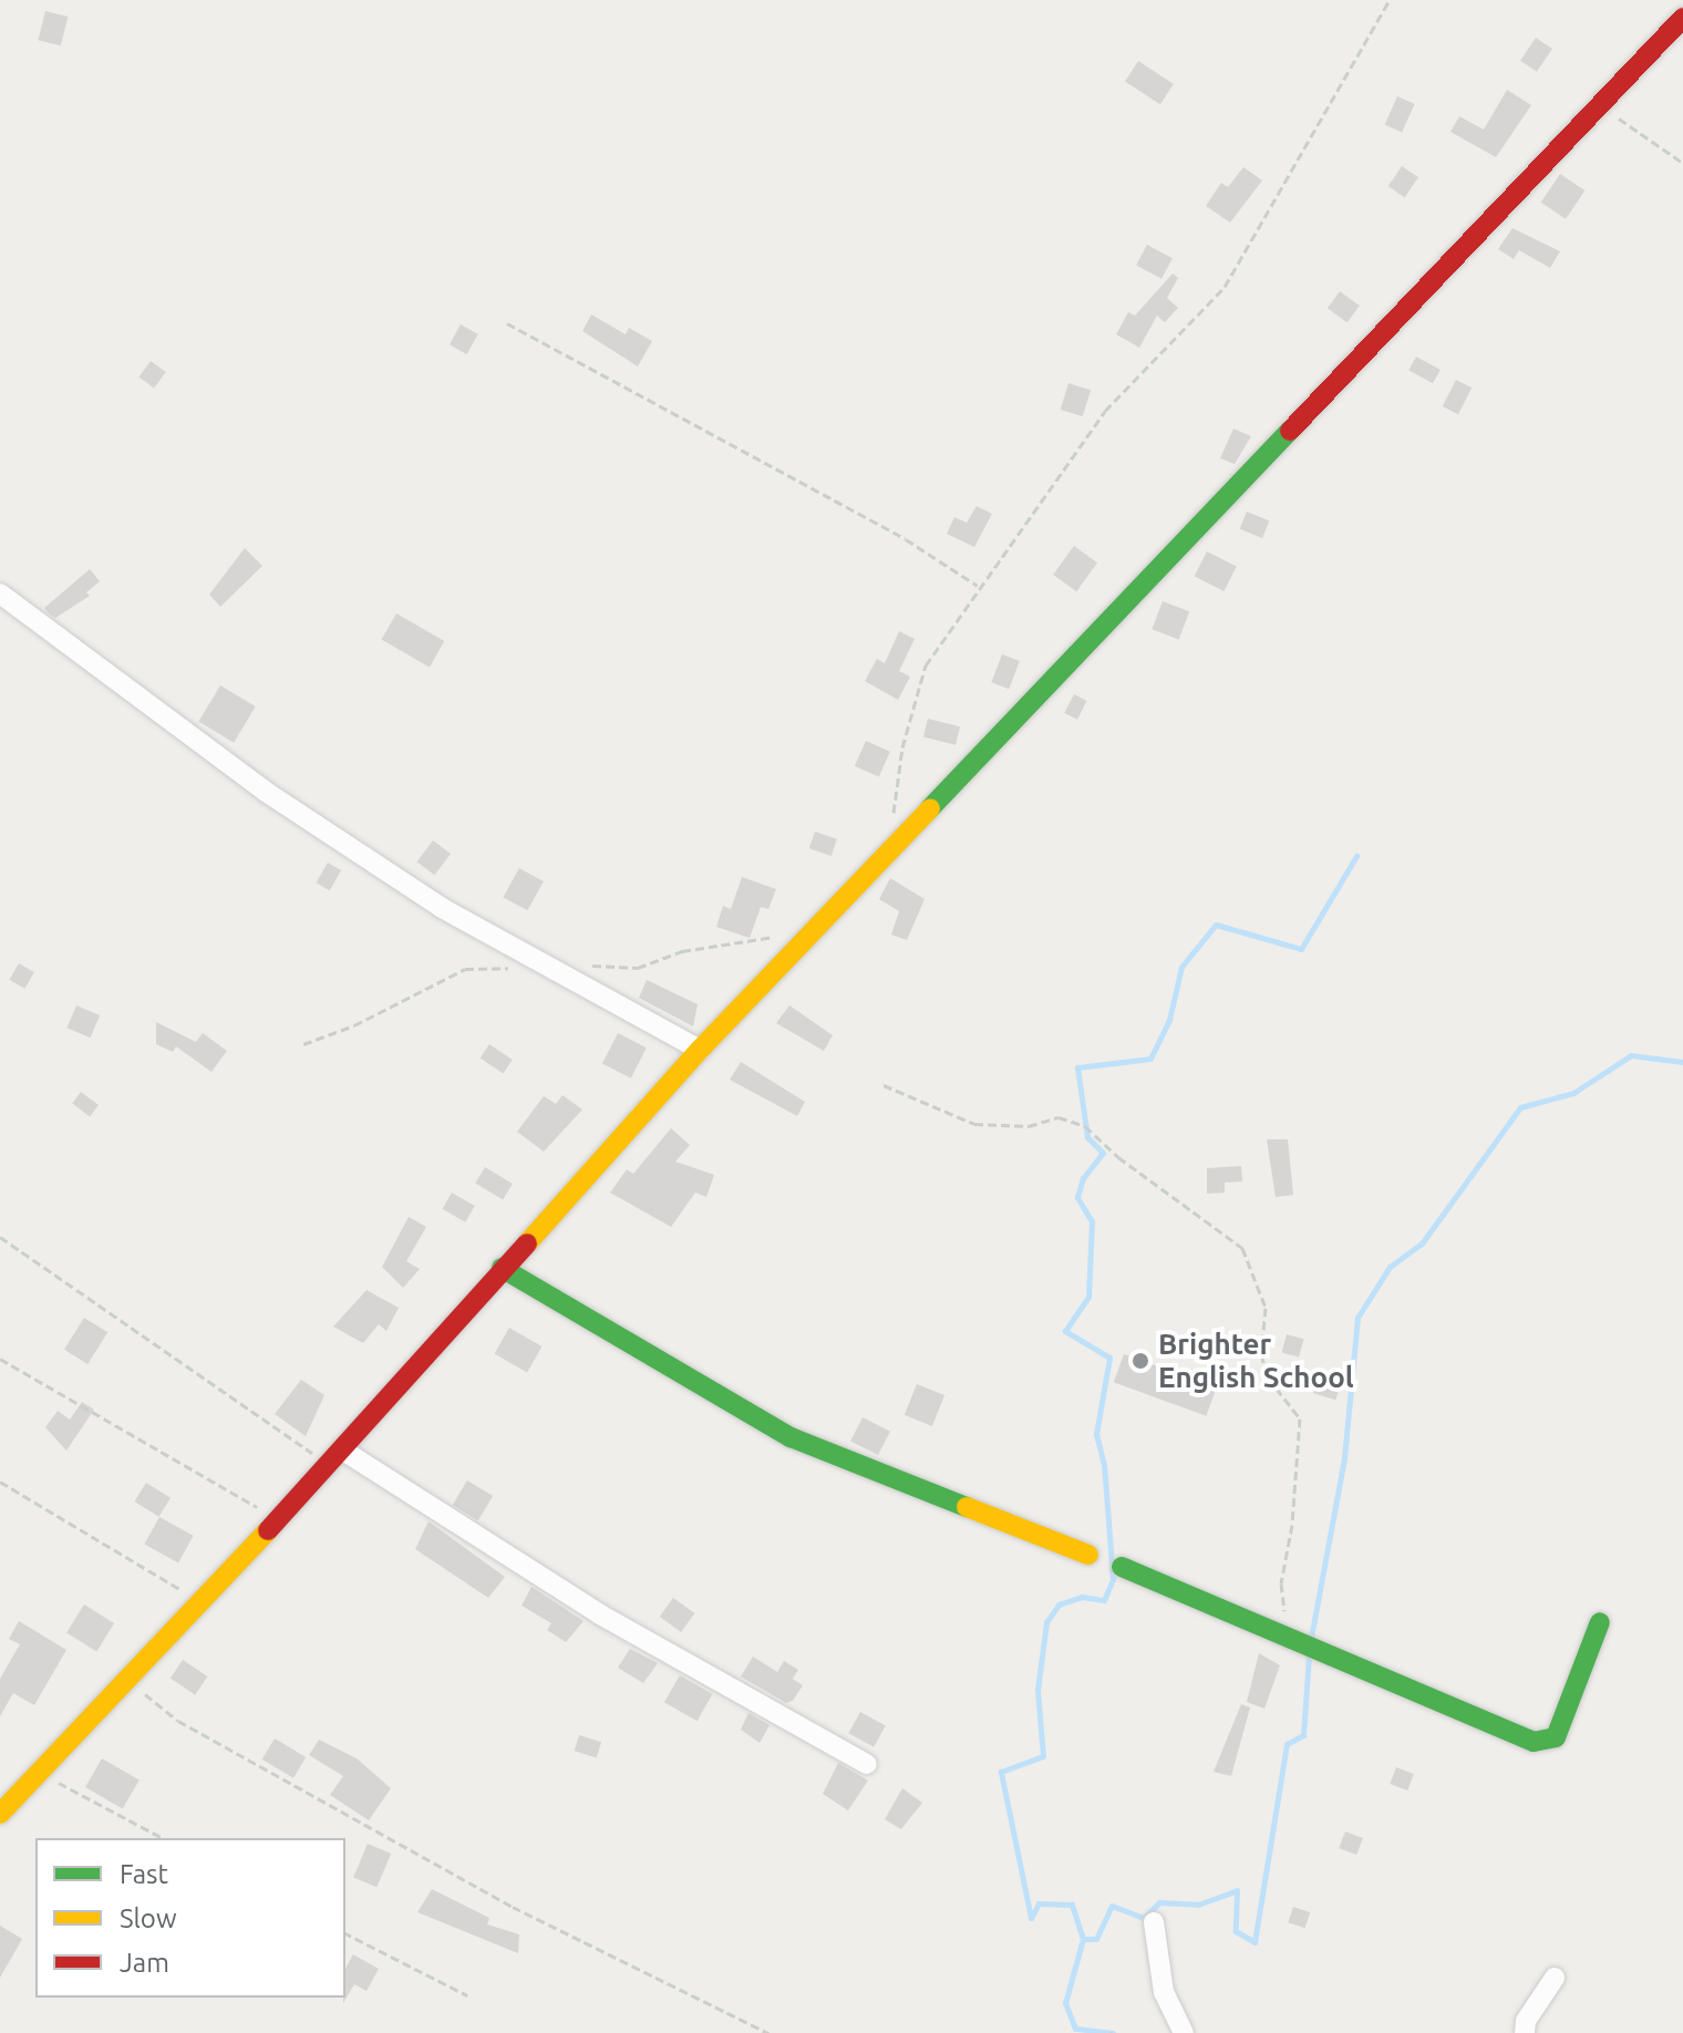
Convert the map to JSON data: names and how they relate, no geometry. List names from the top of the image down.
{
  "places": ["Brighter English School"],
  "legend": ["Fast", "Slow", "Jam"]
}
